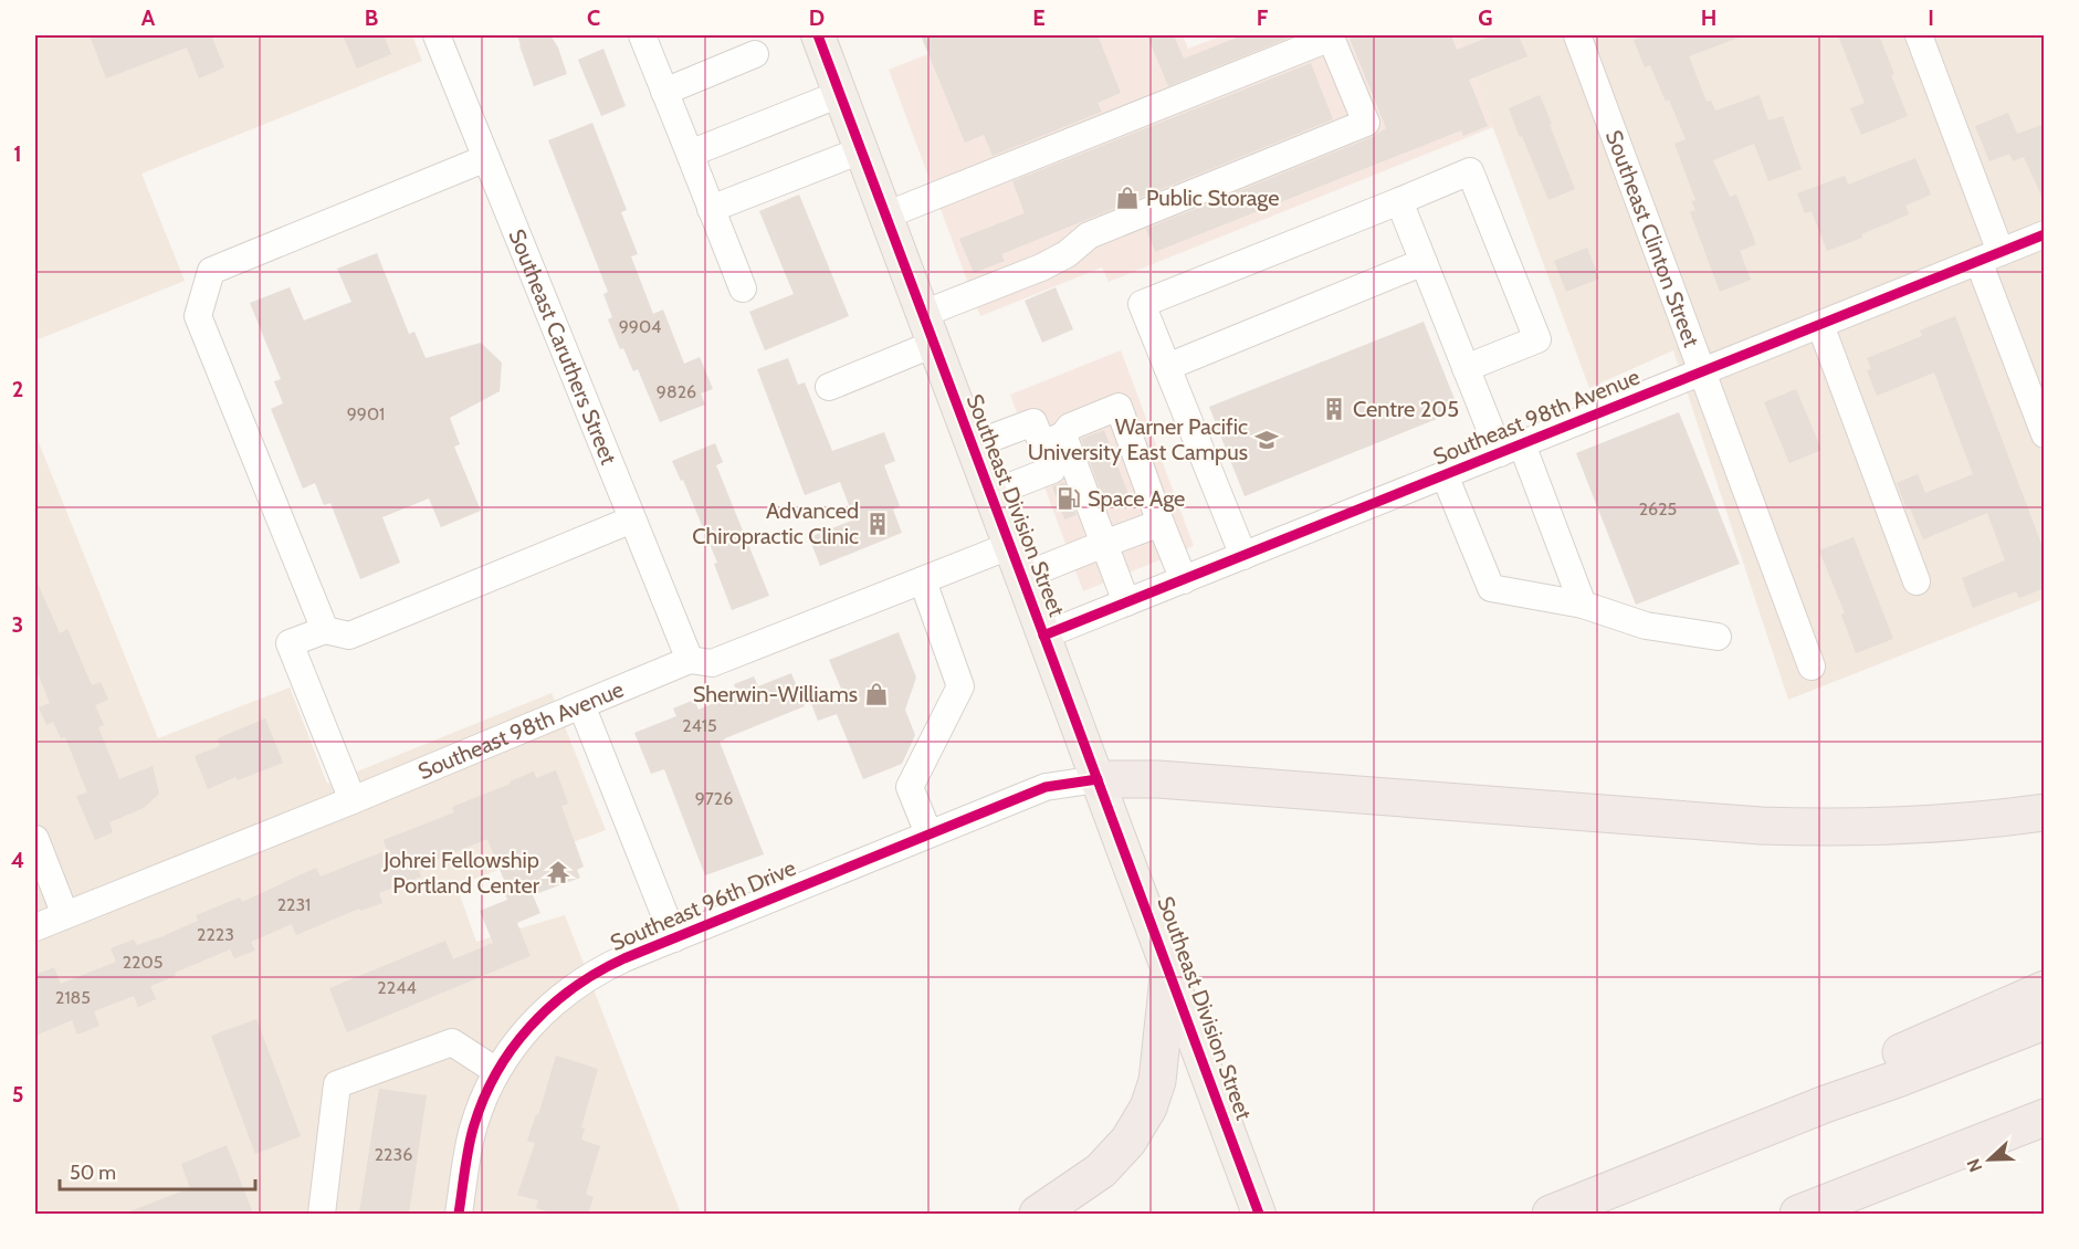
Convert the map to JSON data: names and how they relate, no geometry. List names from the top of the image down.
{
  "streets": {
    "main road": ["Southeast Division Street"],
    "street": [
      "Southeast Clinton Street",
      "Southeast Caruthers Street",
      "Southeast 98th Avenue",
      "Southeast 96th Drive"
    ]
  },
  "crossings": [
    ["Southeast Clinton Street", "Southeast 98th Avenue"],
    ["Southeast Caruthers Street", "Southeast 98th Avenue"],
    ["Southeast 98th Avenue", "Southeast Division Street"],
    ["Southeast Division Street", "Southeast 96th Drive"]
  ],
  "places": {
    "shop": ["Public Storage", "Sherwin-Williams"],
    "building": ["Centre 205", "Advanced Chiropractic Clinic"],
    "school or university": ["Warner Pacific University East Campus"],
    "fuel station": ["Space Age"],
    "temple": ["Johrei Fellowship Portland Center"]
  },
  "house_numbers": [
    "9904",
    "9826",
    "9901",
    "2625",
    "2415",
    "9726",
    "2231",
    "2223",
    "2205",
    "2244",
    "2185",
    "2236"
  ],
  "scale_bar": "50 m",
  "north": "left",
  "grid": {
    "columns": [
      "A",
      "B",
      "C",
      "D",
      "E",
      "F",
      "G",
      "H",
      "I"
    ],
    "rows": [
      "1",
      "2",
      "3",
      "4",
      "5"
    ]
  }
}
